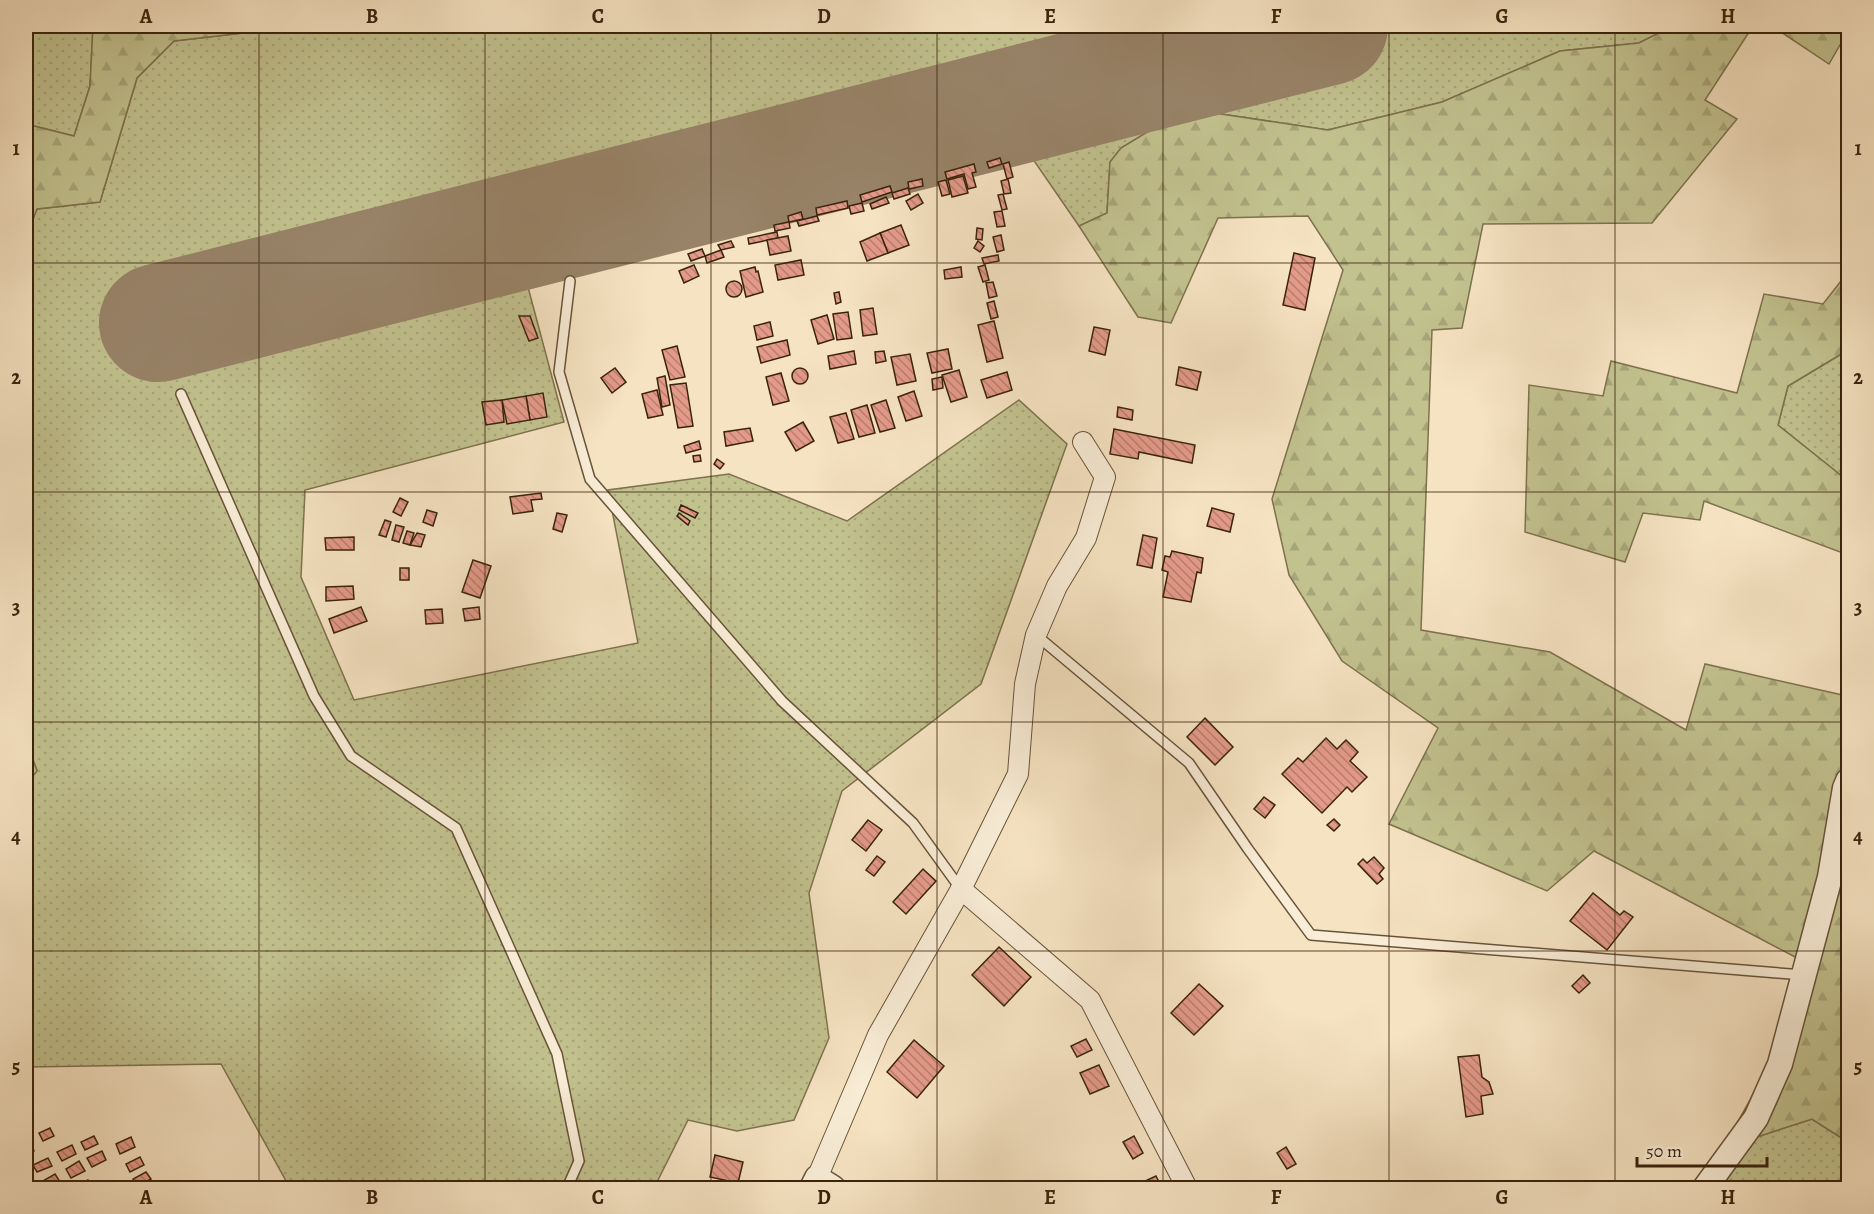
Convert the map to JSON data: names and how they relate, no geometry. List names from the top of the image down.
{
  "scale_bar": "50 m",
  "grid": {
    "columns": [
      "A",
      "B",
      "C",
      "D",
      "E",
      "F",
      "G",
      "H"
    ],
    "rows": [
      "1",
      "2",
      "3",
      "4",
      "5"
    ]
  }
}
